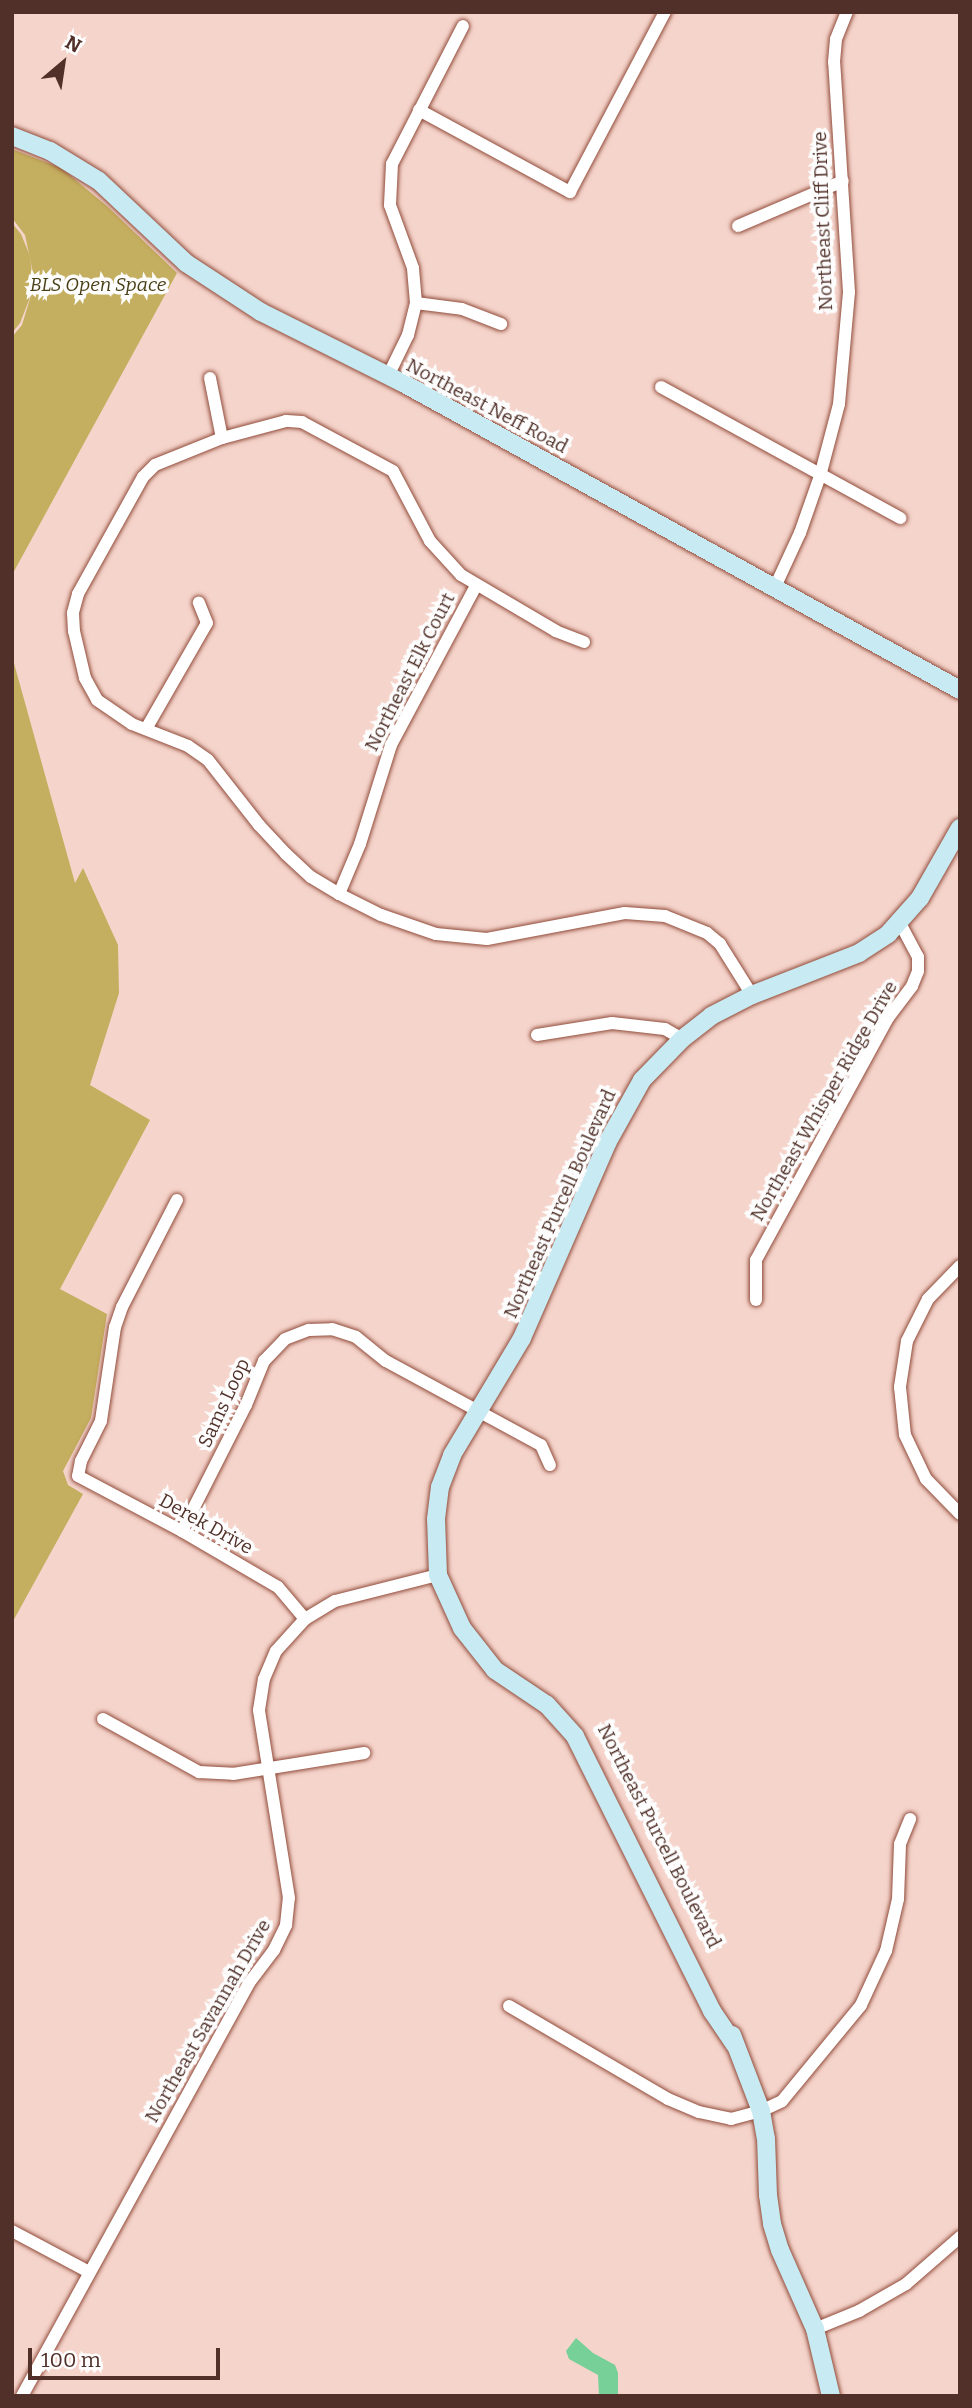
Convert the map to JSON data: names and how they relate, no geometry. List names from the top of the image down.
{
  "streets": {
    "street": [
      "Northeast Cliff Drive",
      "Northeast Neff Road",
      "Northeast Elk Court",
      "Northeast Whisper Ridge Drive",
      "Northeast Purcell Boulevard",
      "Sams Loop",
      "Derek Drive",
      "Northeast Savannah Drive"
    ]
  },
  "crossings": [
    ["Northeast Cliff Drive", "Northeast Neff Road"],
    ["Northeast Whisper Ridge Drive", "Northeast Purcell Boulevard"],
    ["Northeast Purcell Boulevard", "Sams Loop"],
    ["Northeast Purcell Boulevard", "Northeast Savannah Drive"],
    ["Sams Loop", "Derek Drive"],
    ["Derek Drive", "Northeast Savannah Drive"]
  ],
  "parks": ["BLS Open Space"],
  "scale_bar": "100 m",
  "north": "top right"
}
